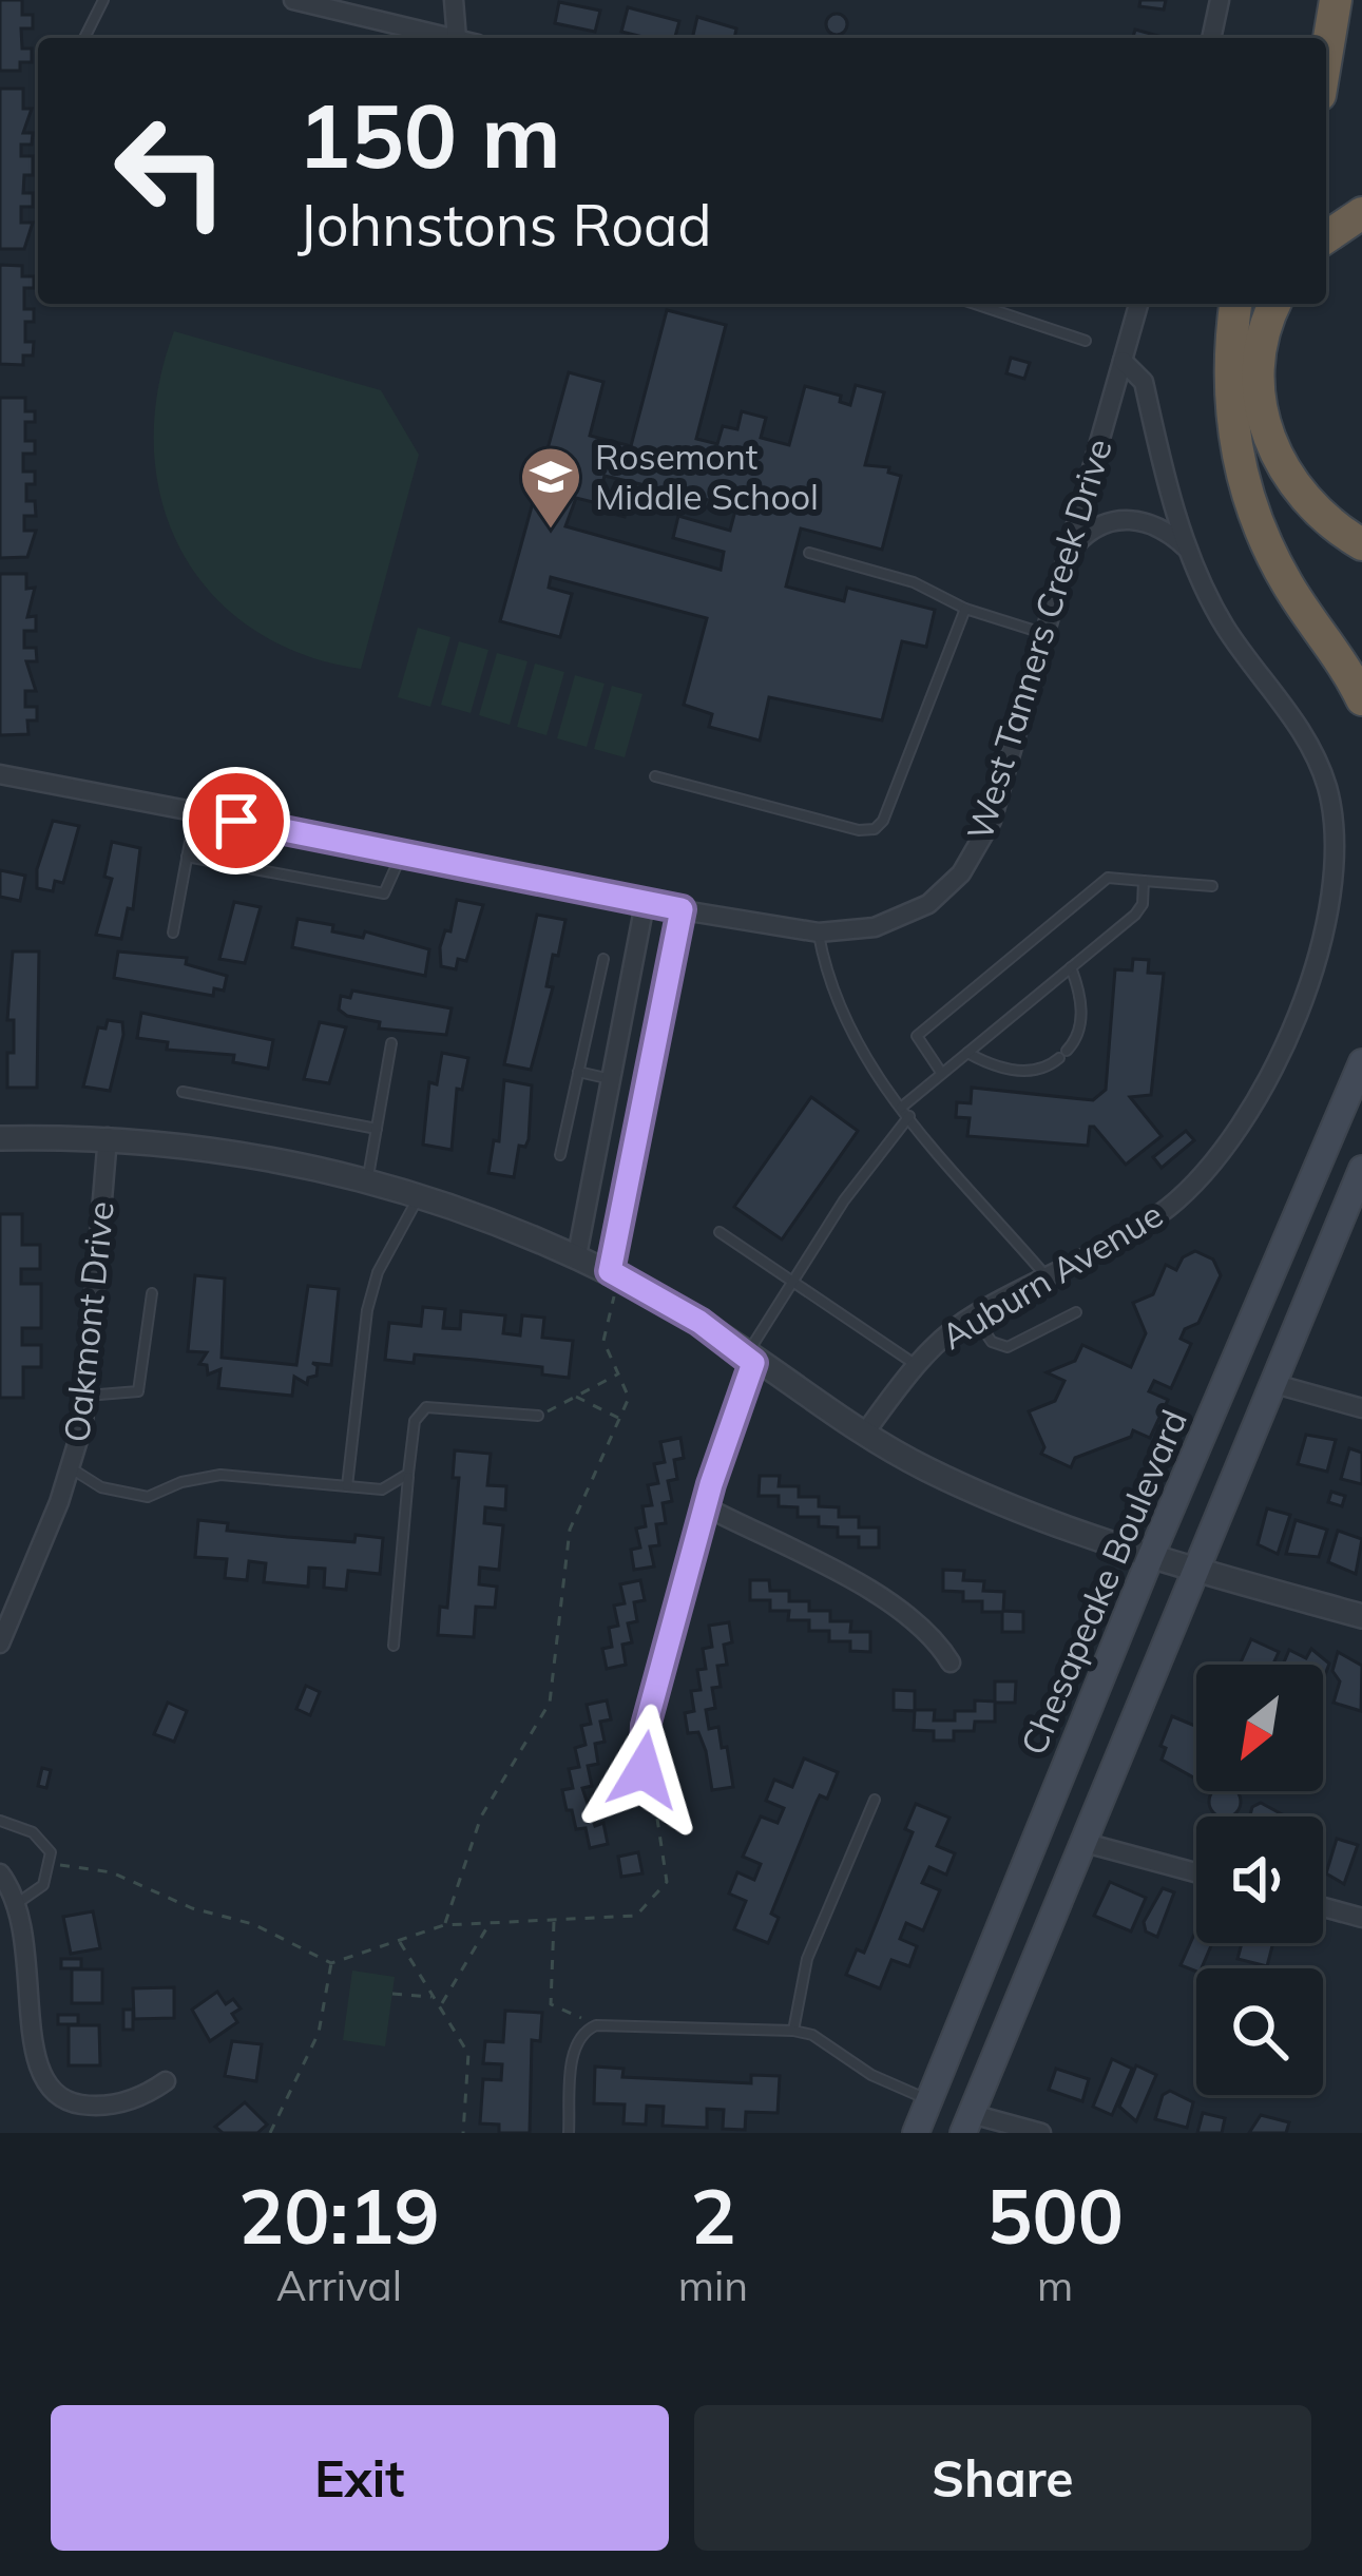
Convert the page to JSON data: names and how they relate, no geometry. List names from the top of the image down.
{
  "streets": {
    "main road": ["Chesapeake Boulevard"],
    "street": ["West Tanners Creek Drive", "Auburn Avenue", "Oakmont Drive"]
  },
  "crossings": [
    ["West Tanners Creek Drive", "Auburn Avenue"]
  ],
  "places": {
    "school or university": ["Rosemont Middle School"]
  },
  "north": "bottom left",
  "page": {
    "turn": ["150 m", "Johnstons Road"],
    "eta": [
      "20:19",
      "Arrival",
      "2",
      "min",
      "500",
      "m"
    ],
    "buttons": ["Exit", "Share"]
  }
}
